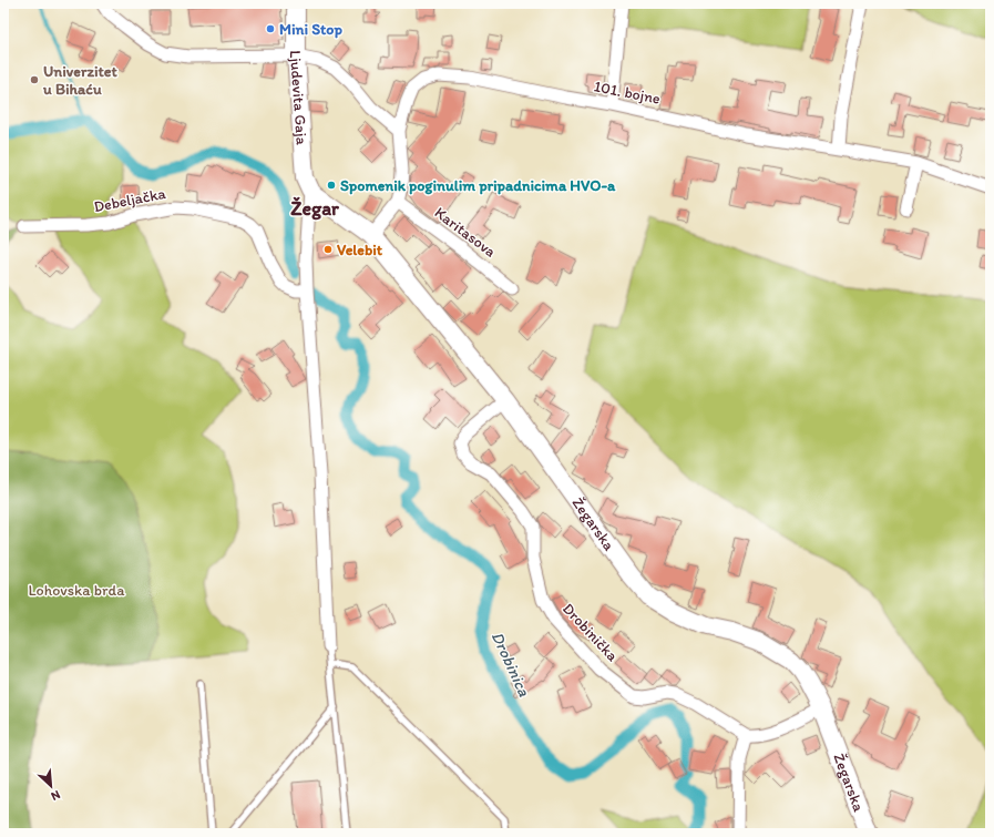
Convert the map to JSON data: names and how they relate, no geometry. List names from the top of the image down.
{
  "streets": {
    "street": [
      "101. bojne",
      "Ljudevita Gaja",
      "Debeljačka",
      "Karitasova",
      "Žegarska",
      "Drobinička"
    ]
  },
  "crossings": [
    ["101. bojne", "Karitasova"],
    ["101. bojne", "Žegarska"],
    ["Ljudevita Gaja", "Žegarska"],
    ["Žegarska", "Drobinička"]
  ],
  "districts": ["Žegar"],
  "water": ["Drobinica"],
  "parks": ["Lohovska brda"],
  "places": [
    "Mini Stop",
    "Univerzitet u Bihaću",
    "Spomenik poginulim pripadnicima HVO-a",
    "Velebit"
  ],
  "north": "bottom right"
}
